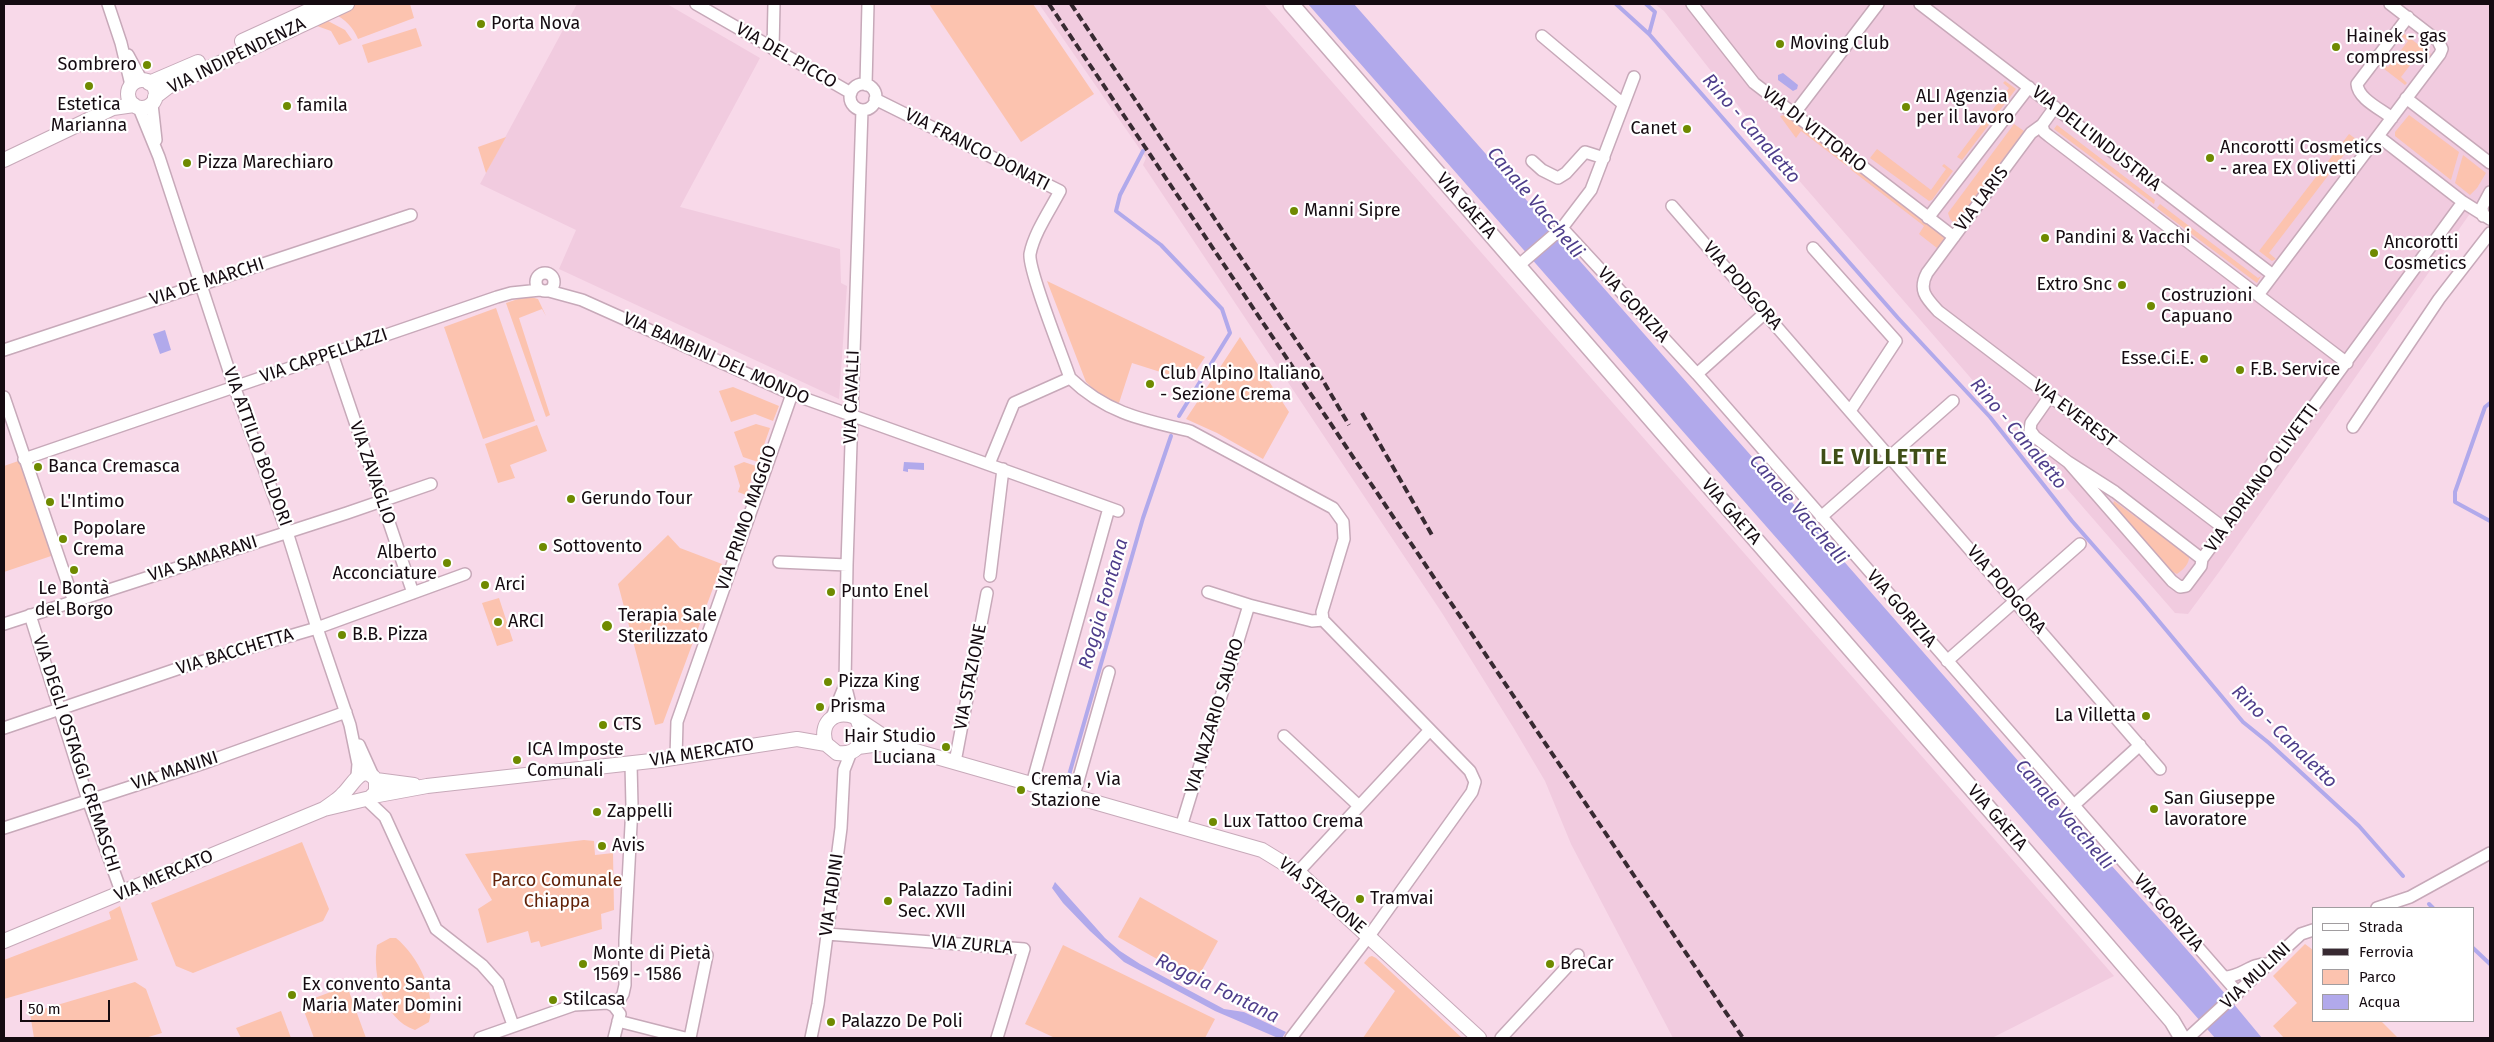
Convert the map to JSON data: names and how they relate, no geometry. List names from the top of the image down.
{
  "streets": {
    "main road": ["VIA GAETA"],
    "street": [
      "VIA INDIPENDENZA",
      "VIA DEL PICCO",
      "VIA DI VITTORIO",
      "VIA DELL'INDUSTRIA",
      "VIA FRANCO DONATI",
      "VIA LARIS",
      "VIA DE MARCHI",
      "VIA PODGORA",
      "VIA GORIZIA",
      "VIA CAPPELLAZZI",
      "VIA BAMBINI DEL MONDO",
      "VIA CAVALLI",
      "VIA EVEREST",
      "VIA ATTILIO BOLDORI",
      "VIA ZAVAGLIO",
      "VIA ADRIANO OLIVETTI",
      "VIA PRIMO MAGGIO",
      "VIA SAMARANI",
      "VIA BACCHETTA",
      "VIA STAZIONE",
      "VIA NAZARIO SAURO",
      "VIA MERCATO",
      "VIA DEGLI OSTAGGI CREMASCHI",
      "VIA MANINI",
      "VIA TADINI",
      "VIA ZURLA",
      "VIA MULINI"
    ]
  },
  "crossings": [
    ["VIA INDIPENDENZA", "VIA ATTILIO BOLDORI"],
    ["VIA DEL PICCO", "VIA FRANCO DONATI"],
    ["VIA DEL PICCO", "VIA CAVALLI"],
    ["VIA DI VITTORIO", "VIA LARIS"],
    ["VIA DELL'INDUSTRIA", "VIA LARIS"],
    ["VIA DELL'INDUSTRIA", "VIA ADRIANO OLIVETTI"],
    ["VIA FRANCO DONATI", "VIA CAVALLI"],
    ["VIA LARIS", "VIA EVEREST"],
    ["VIA DE MARCHI", "VIA ATTILIO BOLDORI"],
    ["VIA GORIZIA", "VIA MULINI"],
    ["VIA CAPPELLAZZI", "VIA BAMBINI DEL MONDO"],
    ["VIA CAPPELLAZZI", "VIA ATTILIO BOLDORI"],
    ["VIA CAPPELLAZZI", "VIA ZAVAGLIO"],
    ["VIA BAMBINI DEL MONDO", "VIA CAVALLI"],
    ["VIA BAMBINI DEL MONDO", "VIA PRIMO MAGGIO"],
    ["VIA CAVALLI", "VIA STAZIONE"],
    ["VIA CAVALLI", "VIA MERCATO"],
    ["VIA CAVALLI", "VIA TADINI"],
    ["VIA EVEREST", "VIA ADRIANO OLIVETTI"],
    ["VIA ATTILIO BOLDORI", "VIA SAMARANI"],
    ["VIA ATTILIO BOLDORI", "VIA BACCHETTA"],
    ["VIA ATTILIO BOLDORI", "VIA MERCATO"],
    ["VIA ATTILIO BOLDORI", "VIA MANINI"],
    ["VIA ZAVAGLIO", "VIA SAMARANI"],
    ["VIA ZAVAGLIO", "VIA BACCHETTA"],
    ["VIA PRIMO MAGGIO", "VIA MERCATO"],
    ["VIA SAMARANI", "VIA DEGLI OSTAGGI CREMASCHI"],
    ["VIA BACCHETTA", "VIA DEGLI OSTAGGI CREMASCHI"],
    ["VIA STAZIONE", "VIA NAZARIO SAURO"],
    ["VIA STAZIONE", "VIA MERCATO"],
    ["VIA STAZIONE", "VIA TADINI"],
    ["VIA MERCATO", "VIA DEGLI OSTAGGI CREMASCHI"],
    ["VIA MERCATO", "VIA TADINI"],
    ["VIA DEGLI OSTAGGI CREMASCHI", "VIA MANINI"],
    ["VIA TADINI", "VIA ZURLA"]
  ],
  "districts": ["LE VILLETTE"],
  "water": ["Rino - Canaletto", "Canale Vacchelli", "Roggia Fontana"],
  "parks": ["Parco Comunale Chiappa"],
  "places": [
    "Porta Nova",
    "Moving Club",
    "Hainek - gas compressi",
    "Sombrero",
    "Estetica Marianna",
    "famila",
    "ALI Agenzia per il lavoro",
    "Canet",
    "Ancorotti Cosmetics - area EX Olivetti",
    "Pizza Marechiaro",
    "Manni Sipre",
    "Pandini & Vacchi",
    "Ancorotti Cosmetics",
    "Extro Snc",
    "Costruzioni Capuano",
    "Esse.Ci.E.",
    "F.B. Service",
    "Club Alpino Italiano - Sezione Crema",
    "Banca Cremasca",
    "Gerundo Tour",
    "L'Intimo",
    "Popolare Crema",
    "Sottovento",
    "Alberto Acconciature",
    "Le Bontà del Borgo",
    "Arci",
    "Punto Enel",
    "ARCI",
    "Terapia Sale Sterilizzato",
    "B.B. Pizza",
    "Pizza King",
    "Prisma",
    "La Villetta",
    "CTS",
    "Hair Studio Luciana",
    "ICA Imposte Comunali",
    "Crema , Via Stazione",
    "San Giuseppe lavoratore",
    "Zappelli",
    "Lux Tattoo Crema",
    "Avis",
    "Tramvai",
    "Palazzo Tadini Sec. XVII",
    "Monte di Pietà 1569 - 1586",
    "BreCar",
    "Ex convento Santa Maria Mater Domini",
    "Stilcasa",
    "Palazzo De Poli"
  ],
  "legend": [
    "Strada",
    "Ferrovia",
    "Parco",
    "Acqua"
  ],
  "scale_bar": "50 m"
}
